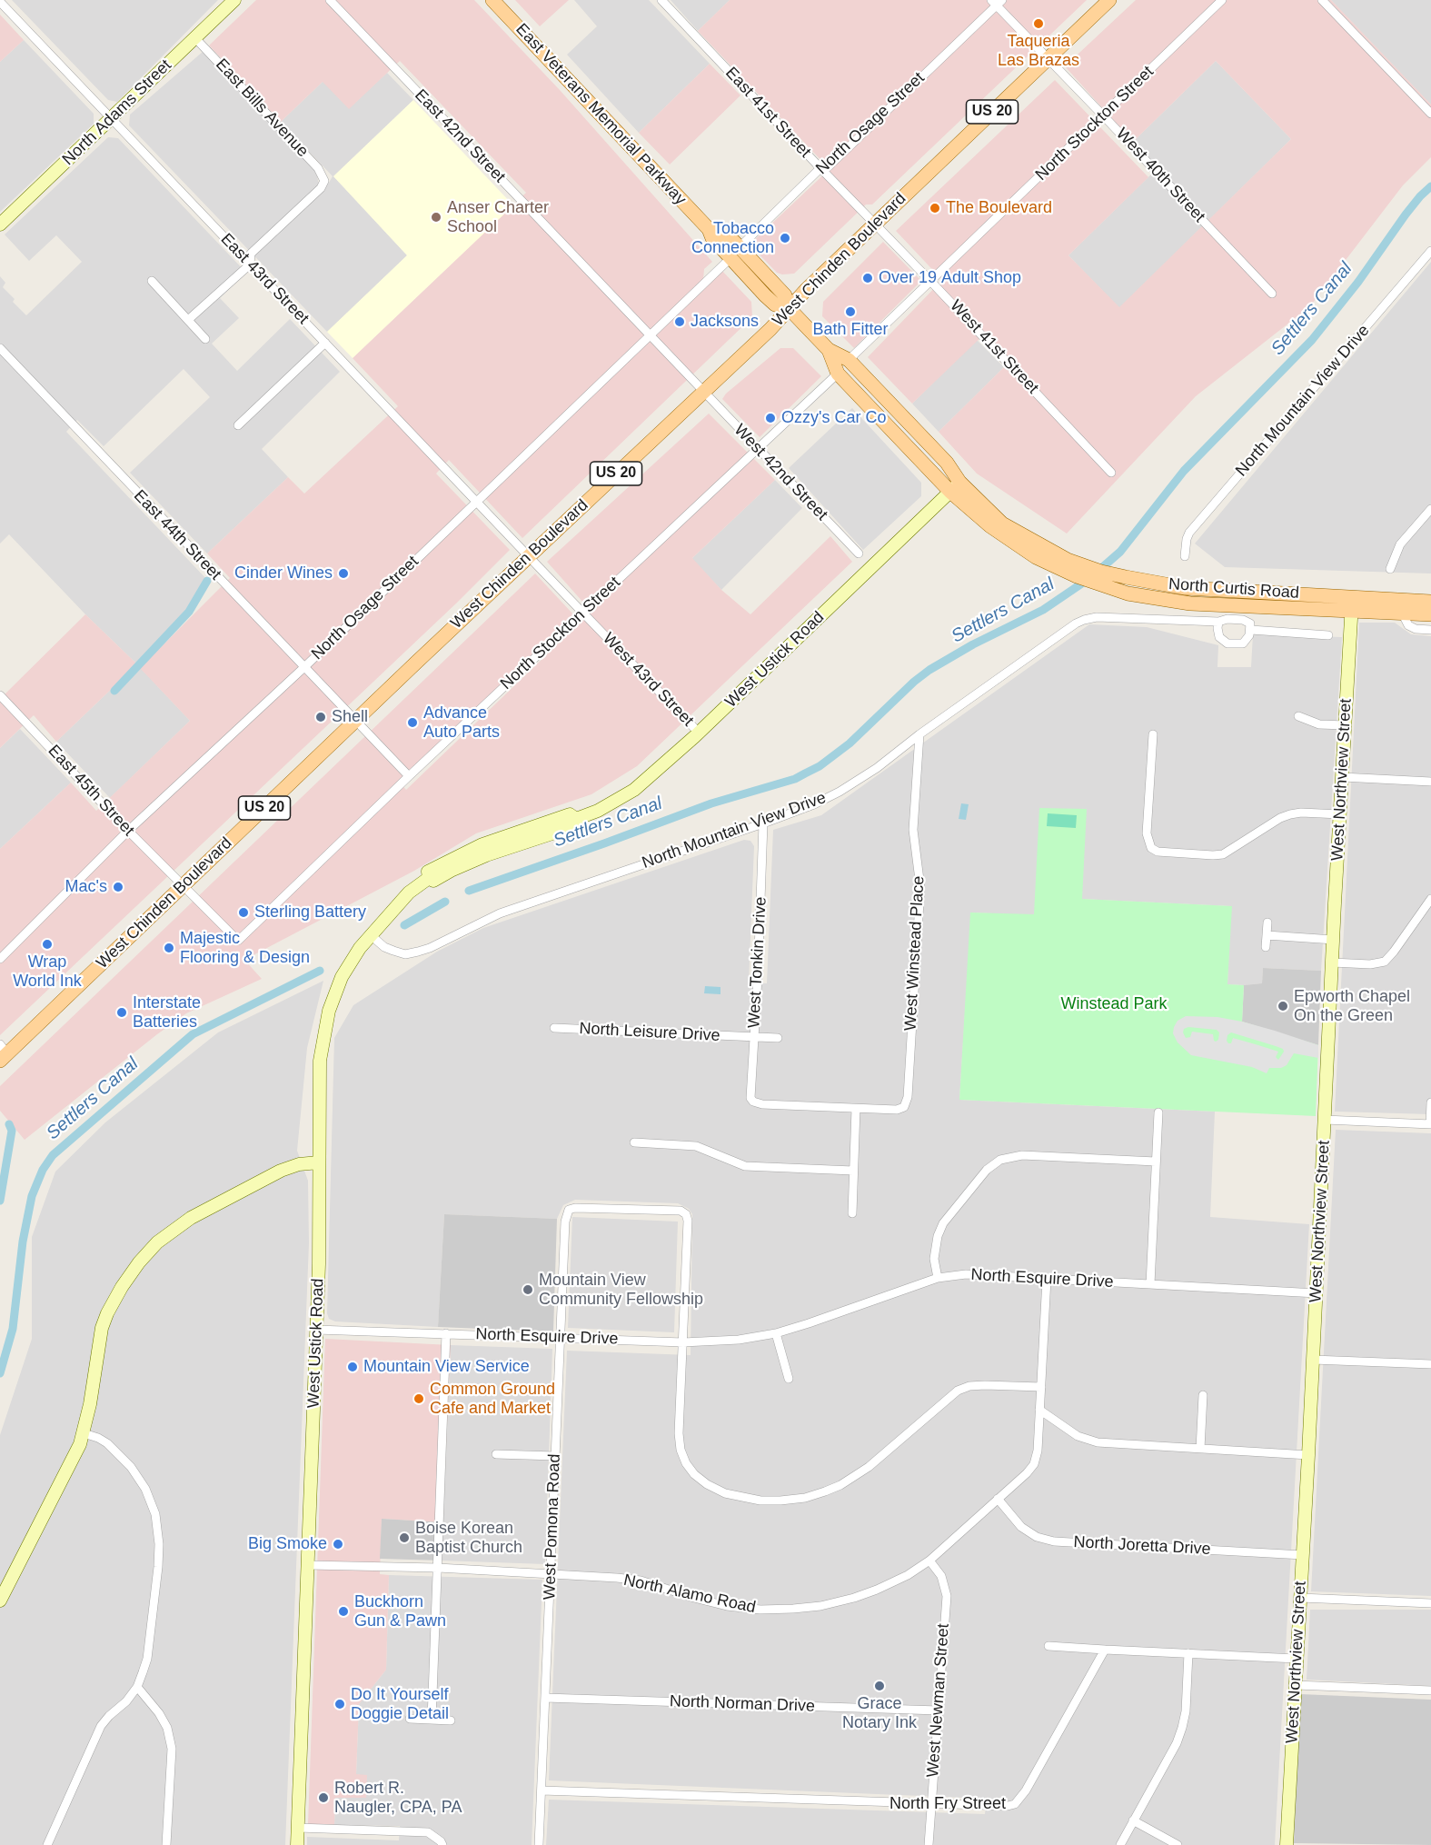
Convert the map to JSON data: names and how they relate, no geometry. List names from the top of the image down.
{
  "streets": {
    "main road": [
      "US 20",
      "East Veterans Memorial Parkway",
      "West Chinden Boulevard",
      "North Curtis Road"
    ],
    "street": [
      "East Bills Avenue",
      "North Adams Street",
      "East 41st Street",
      "North Osage Street",
      "North Stockton Street",
      "East 42nd Street",
      "West 40th Street",
      "East 43rd Street",
      "West 41st Street",
      "North Mountain View Drive",
      "West 42nd Street",
      "East 44th Street",
      "West Ustick Road",
      "West 43rd Street",
      "West Northview Street",
      "East 45th Street",
      "West Winstead Place",
      "West Tonkin Drive",
      "North Leisure Drive",
      "North Esquire Drive",
      "West Pomona Road",
      "North Joretta Drive",
      "North Alamo Road",
      "West Newman Street",
      "North Norman Drive",
      "North Fry Street"
    ]
  },
  "crossings": [
    ["East Bills Avenue", "North Adams Street"],
    ["East Bills Avenue", "East 43rd Street"],
    ["North Adams Street", "East 43rd Street"],
    ["East 41st Street", "North Osage Street"],
    ["East 41st Street", "West Chinden Boulevard"],
    ["East 41st Street", "West 41st Street"],
    ["East Veterans Memorial Parkway", "North Osage Street"],
    ["East Veterans Memorial Parkway", "West Chinden Boulevard"],
    ["East Veterans Memorial Parkway", "North Curtis Road"],
    ["North Osage Street", "East 42nd Street"],
    ["North Osage Street", "West 40th Street"],
    ["North Osage Street", "East 43rd Street"],
    ["North Osage Street", "East 44th Street"],
    ["North Osage Street", "East 45th Street"],
    ["North Stockton Street", "West 40th Street"],
    ["North Stockton Street", "West 41st Street"],
    ["North Stockton Street", "West 42nd Street"],
    ["North Stockton Street", "East 44th Street"],
    ["North Stockton Street", "North Curtis Road"],
    ["North Stockton Street", "West 43rd Street"],
    ["North Stockton Street", "East 45th Street"],
    ["East 42nd Street", "West Chinden Boulevard"],
    ["East 42nd Street", "West 42nd Street"],
    ["West 40th Street", "West Chinden Boulevard"],
    ["West Chinden Boulevard", "East 43rd Street"],
    ["West Chinden Boulevard", "West 41st Street"],
    ["West Chinden Boulevard", "West 42nd Street"],
    ["West Chinden Boulevard", "East 44th Street"],
    ["West Chinden Boulevard", "North Curtis Road"],
    ["West Chinden Boulevard", "West 43rd Street"],
    ["West Chinden Boulevard", "East 45th Street"],
    ["East 43rd Street", "West 43rd Street"],
    ["North Mountain View Drive", "North Curtis Road"],
    ["North Mountain View Drive", "West Ustick Road"],
    ["North Mountain View Drive", "West Winstead Place"],
    ["North Mountain View Drive", "West Tonkin Drive"],
    ["North Curtis Road", "West Ustick Road"],
    ["North Curtis Road", "West Northview Street"],
    ["West Ustick Road", "West 43rd Street"],
    ["West Ustick Road", "North Esquire Drive"],
    ["West Ustick Road", "North Alamo Road"],
    ["West Northview Street", "North Esquire Drive"],
    ["West Northview Street", "North Joretta Drive"],
    ["West Winstead Place", "West Tonkin Drive"],
    ["West Tonkin Drive", "North Leisure Drive"],
    ["North Esquire Drive", "West Pomona Road"],
    ["North Esquire Drive", "North Alamo Road"],
    ["West Pomona Road", "North Alamo Road"],
    ["West Pomona Road", "North Norman Drive"],
    ["West Pomona Road", "North Fry Street"],
    ["North Joretta Drive", "North Alamo Road"],
    ["North Alamo Road", "West Newman Street"],
    ["West Newman Street", "North Norman Drive"],
    ["West Newman Street", "North Fry Street"]
  ],
  "water": ["Settlers Canal"],
  "parks": ["Winstead Park"],
  "places": [
    "Taqueria Las Brazas",
    "The Boulevard",
    "Anser Charter School",
    "Tobacco Connection",
    "Over 19 Adult Shop",
    "Bath Fitter",
    "Jacksons",
    "Ozzy's Car Co",
    "Cinder Wines",
    "Shell",
    "Advance Auto Parts",
    "Mac's",
    "Sterling Battery",
    "Wrap World Ink",
    "Majestic Flooring & Design",
    "Epworth Chapel On the Green",
    "Interstate Batteries",
    "Mountain View Community Fellowship",
    "Mountain View Service",
    "Common Ground Cafe and Market",
    "Boise Korean Baptist Church",
    "Big Smoke",
    "Buckhorn Gun & Pawn",
    "Grace Notary Ink",
    "Do It Yourself Doggie Detail",
    "Robert R. Naugler, CPA, PA"
  ]
}
